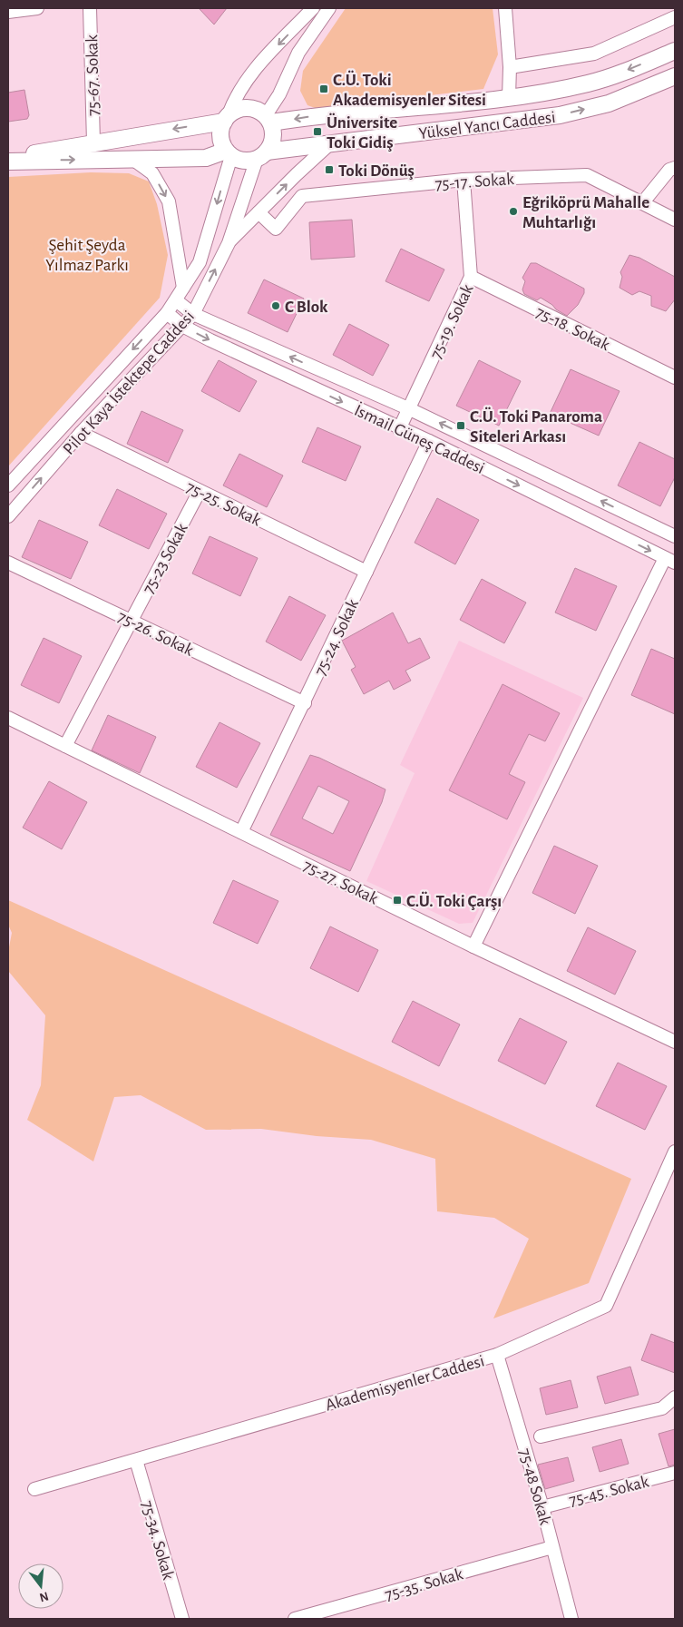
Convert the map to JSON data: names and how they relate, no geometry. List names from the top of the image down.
{
  "streets": {
    "main road": ["Yüksel Yancı Caddesi"],
    "street": [
      "75-67. Sokak",
      "75-17. Sokak",
      "75-19. Sokak",
      "75-18. Sokak",
      "Pilot Kaya İstektepe Caddesi",
      "İsmail Güneş Caddesi",
      "75-25. Sokak",
      "75-23 Sokak",
      "75-26. Sokak",
      "75-24. Sokak",
      "75-27. Sokak",
      "Akademisyenler Caddesi",
      "75-48 Sokak",
      "75-45. Sokak",
      "75-34. Sokak",
      "75-35. Sokak"
    ]
  },
  "crossings": [
    ["Yüksel Yancı Caddesi", "Pilot Kaya İstektepe Caddesi"],
    ["75-17. Sokak", "75-19. Sokak"],
    ["75-19. Sokak", "75-18. Sokak"],
    ["75-19. Sokak", "İsmail Güneş Caddesi"],
    ["Pilot Kaya İstektepe Caddesi", "İsmail Güneş Caddesi"],
    ["Pilot Kaya İstektepe Caddesi", "75-25. Sokak"],
    ["İsmail Güneş Caddesi", "75-24. Sokak"],
    ["75-25. Sokak", "75-23 Sokak"],
    ["75-25. Sokak", "75-24. Sokak"],
    ["75-23 Sokak", "75-26. Sokak"],
    ["75-23 Sokak", "75-27. Sokak"],
    ["75-26. Sokak", "75-24. Sokak"],
    ["75-24. Sokak", "75-27. Sokak"],
    ["Akademisyenler Caddesi", "75-48 Sokak"],
    ["Akademisyenler Caddesi", "75-34. Sokak"],
    ["75-48 Sokak", "75-45. Sokak"],
    ["75-48 Sokak", "75-35. Sokak"]
  ],
  "parks": ["Şehit Şeyda Yılmaz Parkı"],
  "places": {
    "transit": [
      "C.Ü. Toki Akademisyenler Sitesi",
      "Üniversite Toki Gidiş",
      "Toki Dönüş",
      "C.Ü. Toki Panaroma Siteleri Arkası",
      "C.Ü. Toki Çarşı"
    ],
    "other": ["Eğriköprü Mahalle Muhtarlığı", "C Blok"]
  },
  "north": "bottom"
}
